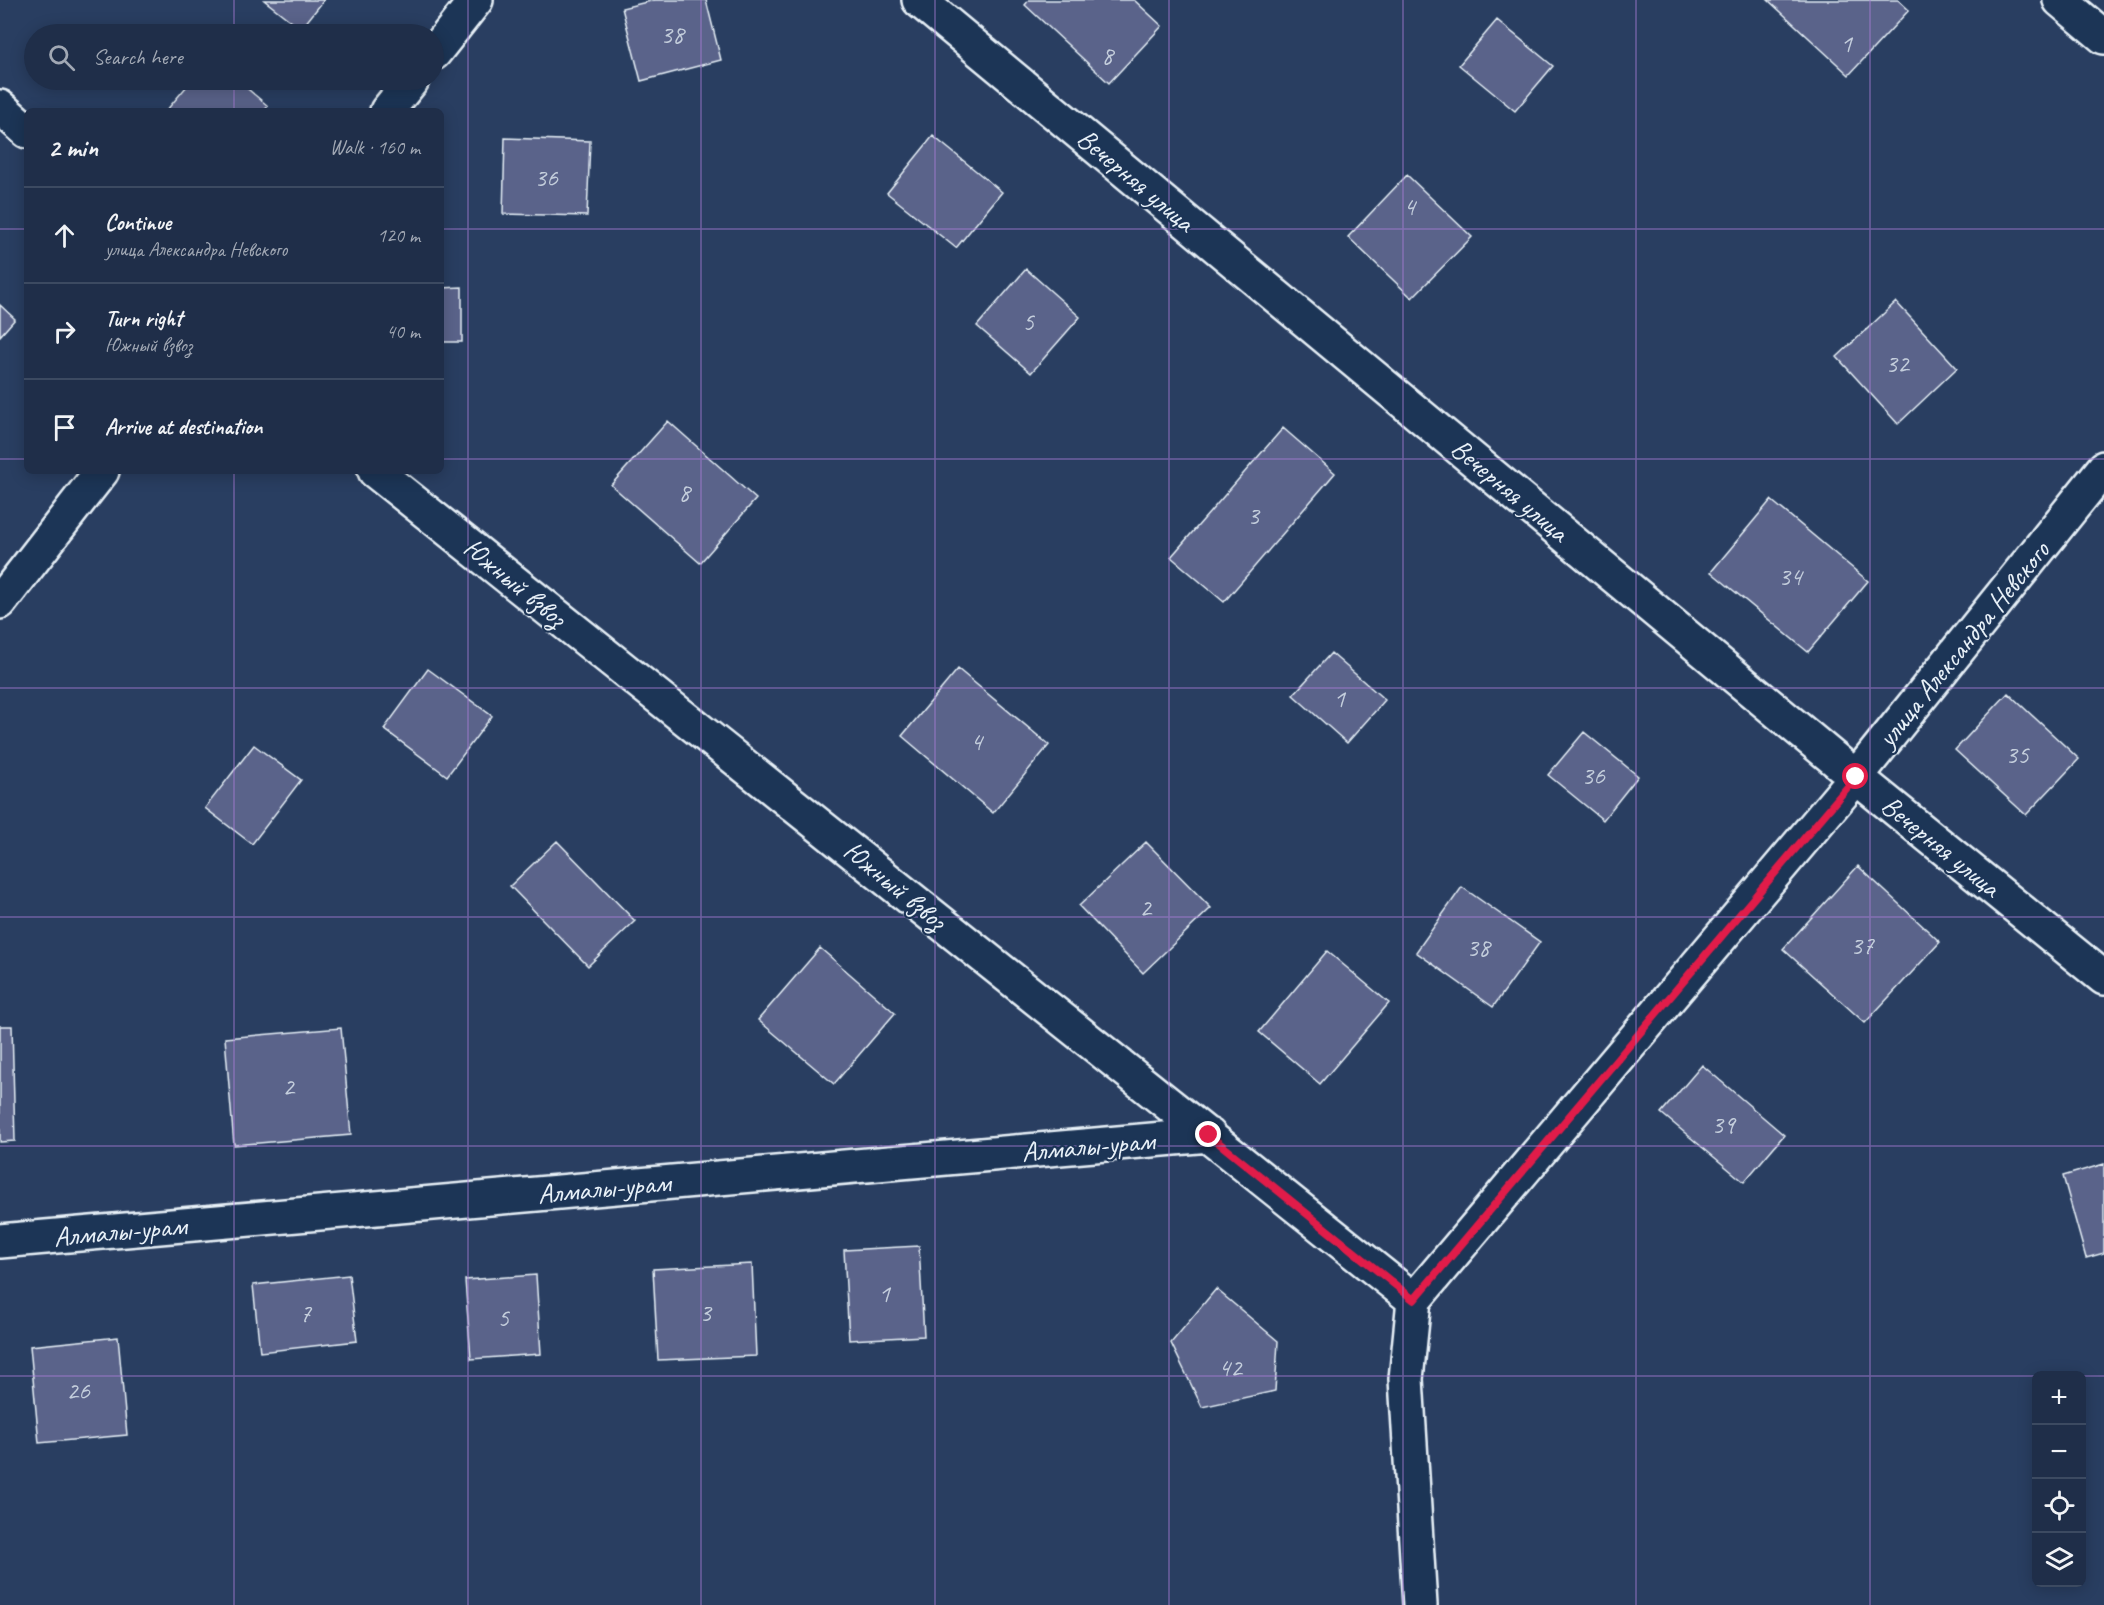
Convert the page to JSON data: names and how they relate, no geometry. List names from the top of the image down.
{
  "streets": {
    "street": [
      "Вечерняя улица",
      "Южный взвоз",
      "улица Александра Невского",
      "Алмалы-урам"
    ]
  },
  "crossings": [
    ["Вечерняя улица", "улица Александра Невского"],
    ["Южный взвоз", "улица Александра Невского"],
    ["Южный взвоз", "Алмалы-урам"]
  ],
  "house_numbers": [
    "38",
    "1",
    "8",
    "36",
    "4",
    "5",
    "32",
    "8",
    "3",
    "34",
    "1",
    "4",
    "35",
    "36",
    "2",
    "37",
    "38",
    "2",
    "39",
    "1",
    "3",
    "7",
    "5",
    "42",
    "26"
  ],
  "page": {
    "search": "Search here",
    "heading": ["2 min", "Walk · 160 m"],
    "list": [
      ["Continue", "улица Александра Невского", "120 m"],
      ["Turn right", "Южный взвоз", "40 m"],
      "Arrive at destination"
    ],
    "map_buttons": ["+", "−"]
  }
}
